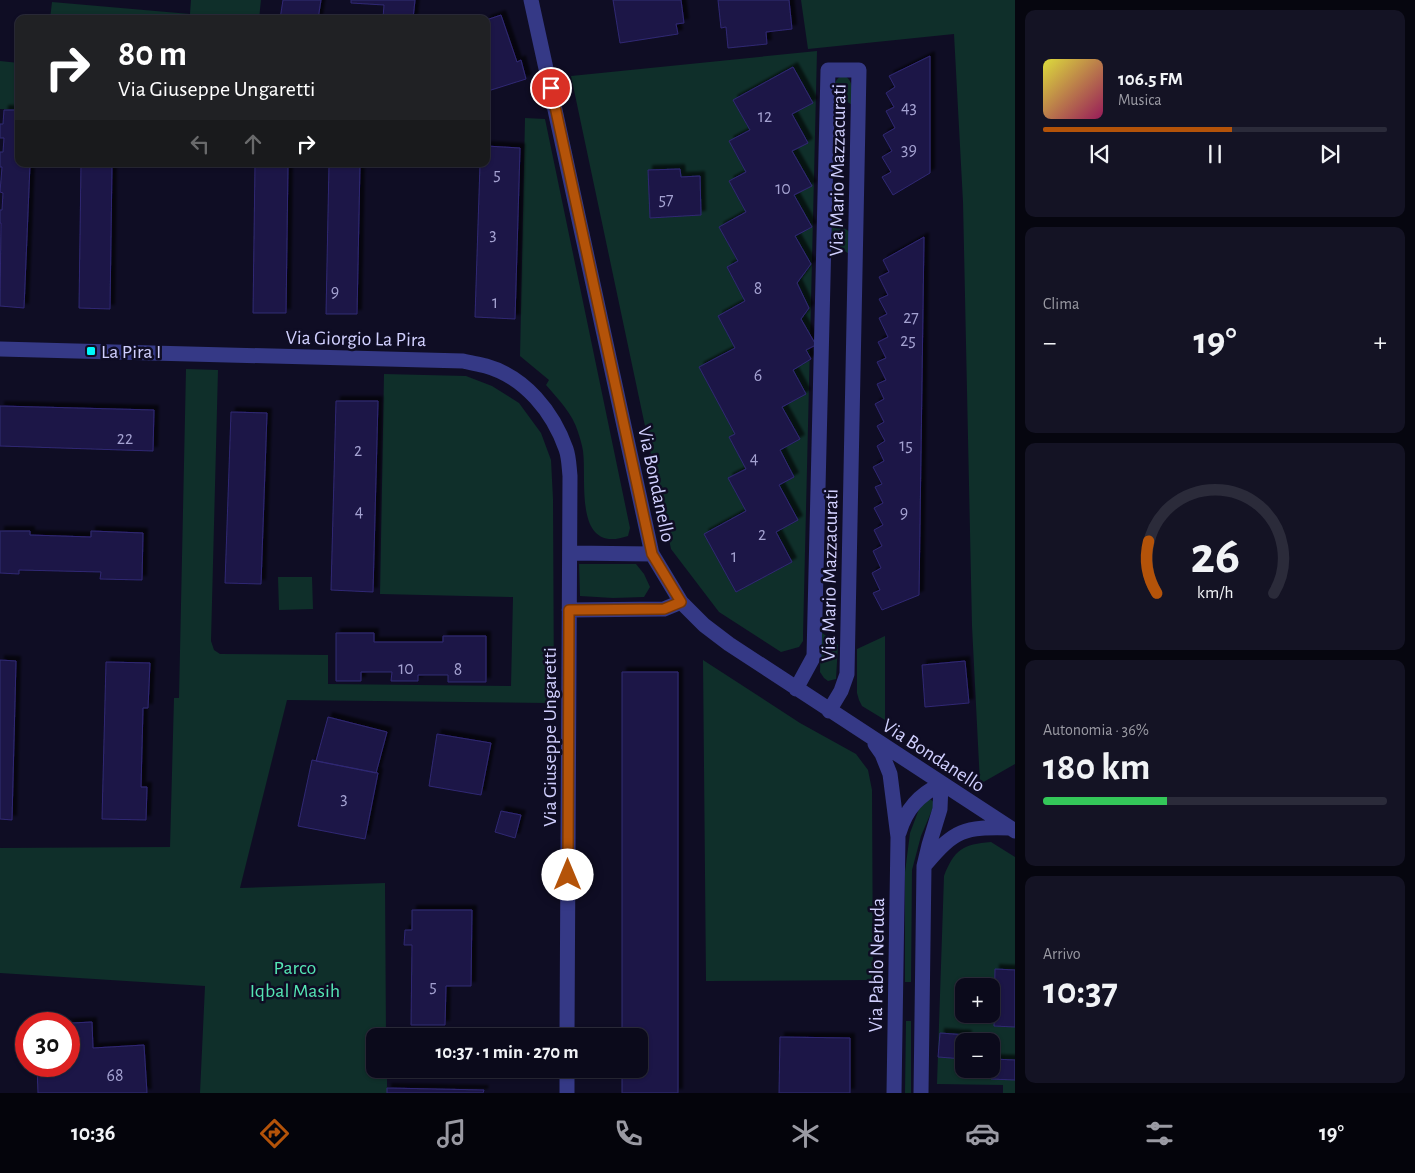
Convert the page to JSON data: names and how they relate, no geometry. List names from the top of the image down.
{
  "streets": {
    "street": [
      "Via Mario Mazzacurati",
      "Via Giorgio La Pira",
      "Via Bondanello",
      "Via Giuseppe Ungaretti",
      "Via Pablo Neruda"
    ]
  },
  "crossings": [
    ["Via Mario Mazzacurati", "Via Bondanello"],
    ["Via Giorgio La Pira", "Via Giuseppe Ungaretti"],
    ["Via Bondanello", "Via Pablo Neruda"]
  ],
  "parks": ["Parco Iqbal Masih"],
  "places": {
    "transit": ["La Pira I"]
  },
  "house_numbers": [
    "43",
    "12",
    "39",
    "5",
    "10",
    "57",
    "3",
    "8",
    "9",
    "1",
    "27",
    "25",
    "6",
    "22",
    "15",
    "2",
    "4",
    "4",
    "9",
    "2",
    "1",
    "10",
    "8",
    "3",
    "5",
    "68"
  ],
  "page": {
    "turn": ["80 m", "Via Giuseppe Ungaretti"],
    "song": ["106.5 FM", "Musica"],
    "tile": [
      "Clima",
      ["Autonomia · 36%", "180 km"],
      ["Arrivo", "10:37"]
    ],
    "heat": ["−", "19°", "+"],
    "map_buttons": ["+", "−"],
    "limit": "30",
    "trip": "10:37 · 1 min · 270 m",
    "tabs": ["10:36", "19°"],
    "gauge": ["26", "km/h"]
  }
}
